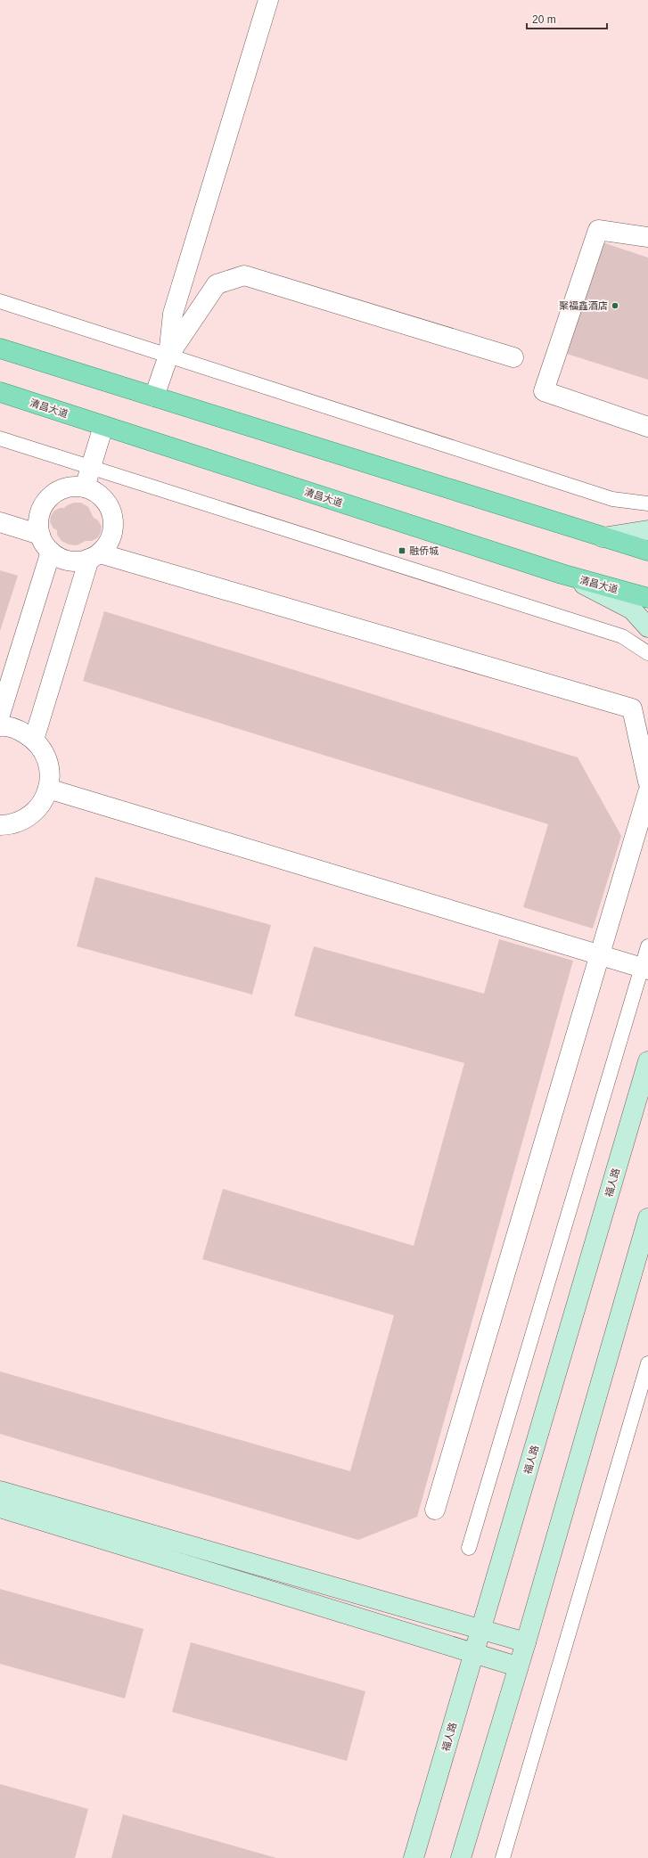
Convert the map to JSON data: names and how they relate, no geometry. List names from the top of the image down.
{
  "streets": {
    "main road": ["清昌大道", "福人路"]
  },
  "places": {
    "other": ["聚福鑫酒店"],
    "transit": ["融侨城"]
  },
  "scale_bar": "20 m"
}
